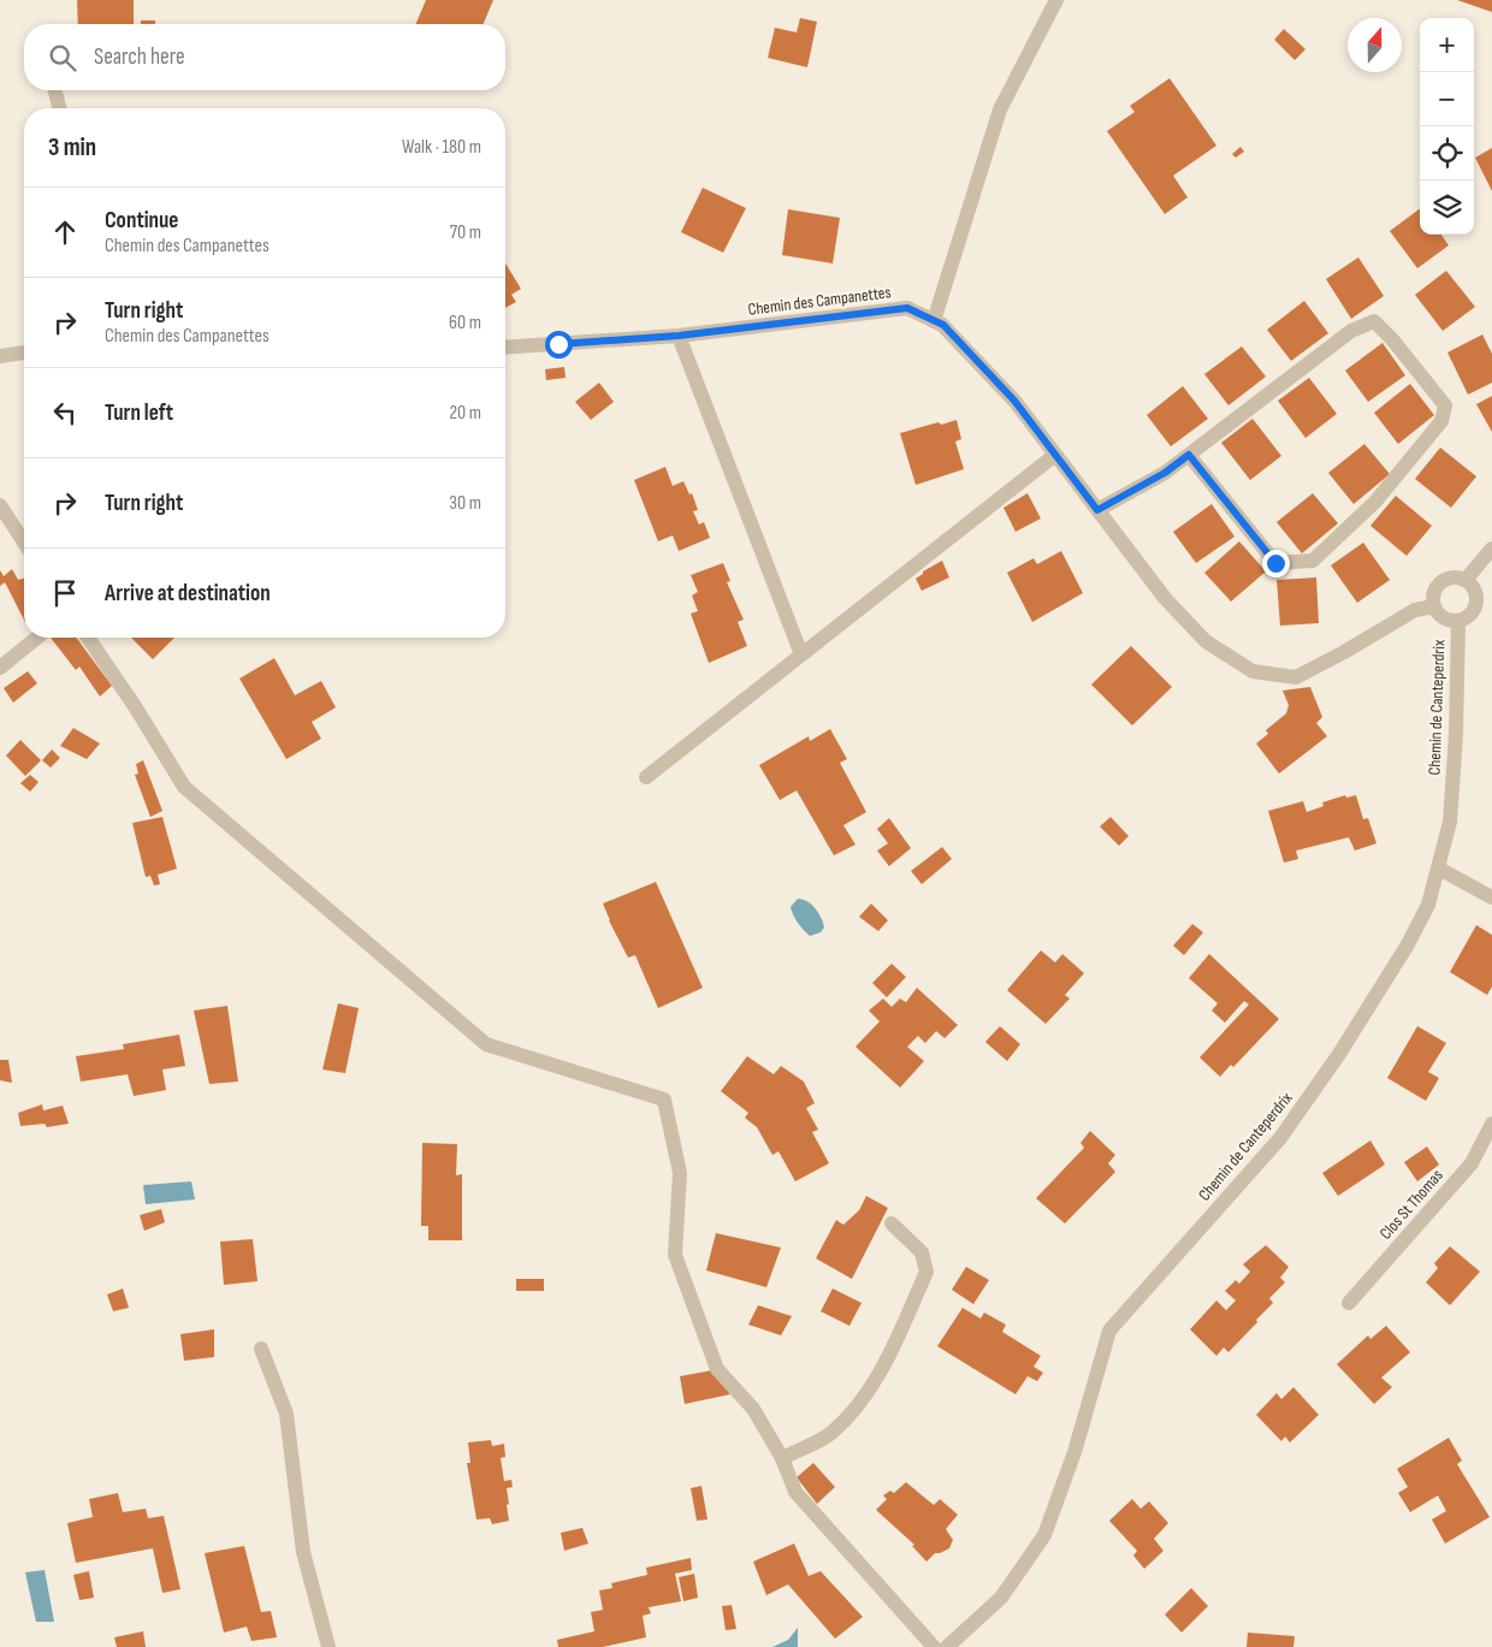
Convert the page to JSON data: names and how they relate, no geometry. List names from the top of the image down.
{
  "streets": {
    "street": ["Chemin des Campanettes", "Chemin de Canteperdrix", "Clos St Thomas"]
  },
  "crossings": [
    ["Chemin des Campanettes", "Chemin de Canteperdrix"]
  ],
  "north": "top",
  "page": {
    "map_buttons": ["+", "−"],
    "search": "Search here",
    "heading": ["3 min", "Walk · 180 m"],
    "list": [
      ["Continue", "Chemin des Campanettes", "70 m"],
      ["Turn right", "Chemin des Campanettes", "60 m"],
      ["Turn left", "20 m"],
      ["Turn right", "30 m"],
      "Arrive at destination"
    ]
  }
}
